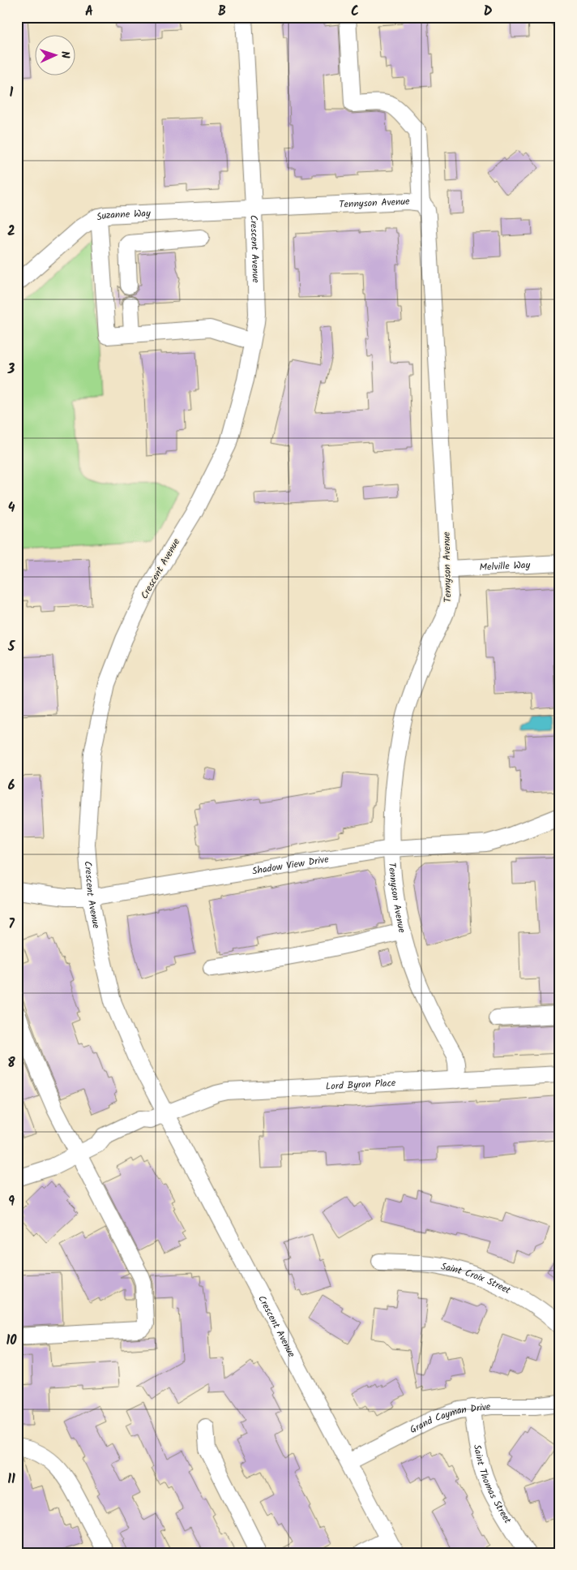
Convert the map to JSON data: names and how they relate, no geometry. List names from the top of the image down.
{
  "streets": {
    "street": [
      "Tennyson Avenue",
      "Suzanne Way",
      "Crescent Avenue",
      "Melville Way",
      "Shadow View Drive",
      "Lord Byron Place",
      "Saint Croix Street",
      "Grand Cayman Drive",
      "Saint Thomas Street"
    ]
  },
  "crossings": [
    ["Tennyson Avenue", "Suzanne Way"],
    ["Tennyson Avenue", "Crescent Avenue"],
    ["Tennyson Avenue", "Melville Way"],
    ["Tennyson Avenue", "Shadow View Drive"],
    ["Tennyson Avenue", "Lord Byron Place"],
    ["Suzanne Way", "Crescent Avenue"],
    ["Crescent Avenue", "Shadow View Drive"],
    ["Crescent Avenue", "Lord Byron Place"],
    ["Crescent Avenue", "Grand Cayman Drive"],
    ["Grand Cayman Drive", "Saint Thomas Street"]
  ],
  "north": "right",
  "grid": {
    "columns": [
      "A",
      "B",
      "C",
      "D"
    ],
    "rows": [
      "1",
      "2",
      "3",
      "4",
      "5",
      "6",
      "7",
      "8",
      "9",
      "10",
      "11"
    ]
  }
}
